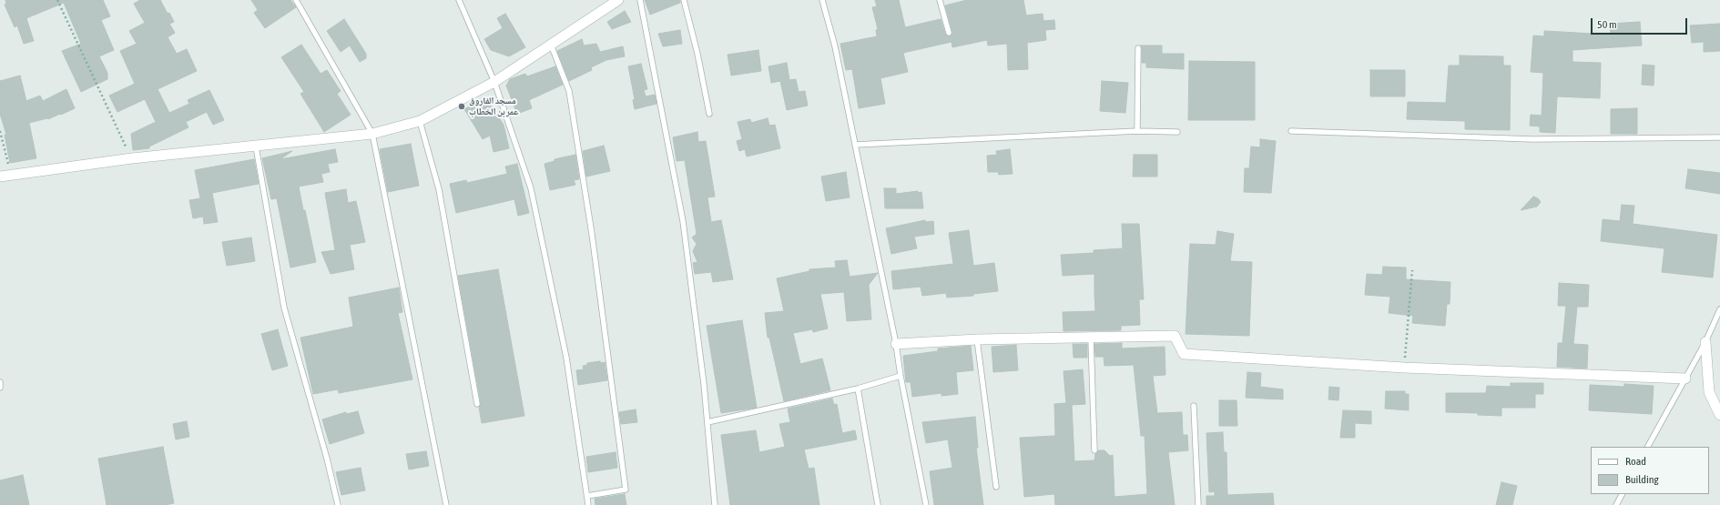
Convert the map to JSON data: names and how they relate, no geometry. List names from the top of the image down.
{
  "places": ["مسجد الفاروق عمر بن الخطاب"],
  "legend": ["Road", "Building"],
  "scale_bar": "50 m"
}
